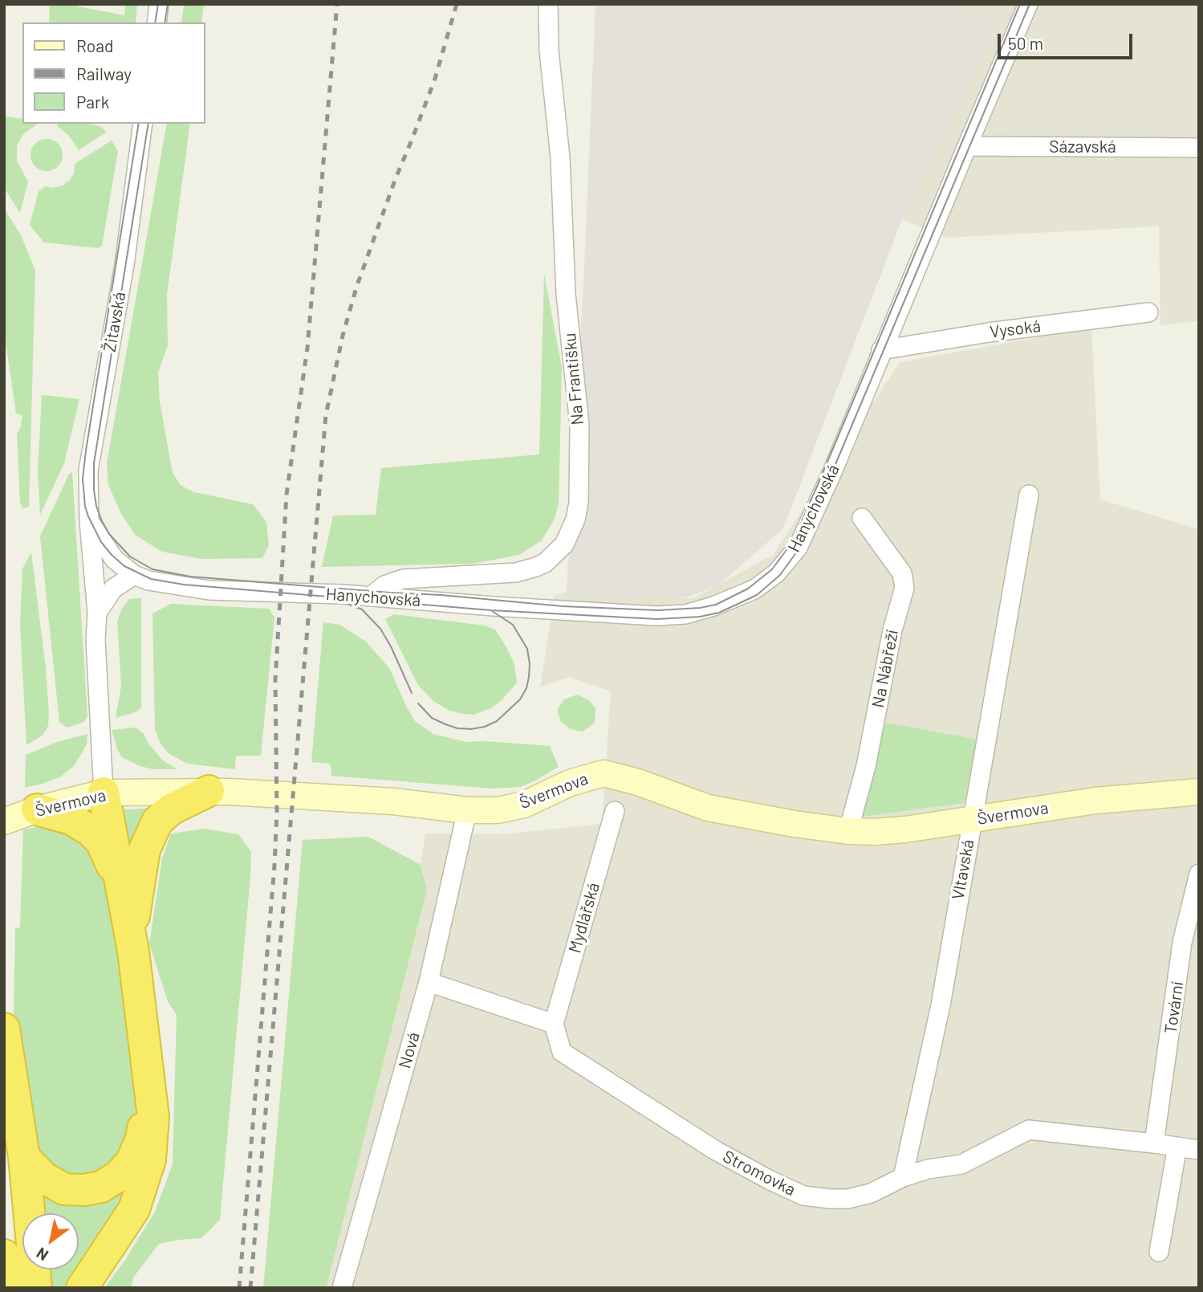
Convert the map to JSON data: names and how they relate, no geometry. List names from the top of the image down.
{
  "streets": {
    "street": [
      "Sázavská",
      "Žitavská",
      "Vysoká",
      "Na Františku",
      "Hanychovská",
      "Na Nábřeží",
      "Švermova",
      "Vltavská",
      "Mydlářská",
      "Tovární",
      "Nová",
      "Stromovka"
    ]
  },
  "crossings": [
    ["Sázavská", "Hanychovská"],
    ["Žitavská", "Švermova"],
    ["Vysoká", "Hanychovská"],
    ["Na Františku", "Hanychovská"],
    ["Na Nábřeží", "Švermova"],
    ["Švermova", "Vltavská"],
    ["Švermova", "Nová"],
    ["Vltavská", "Stromovka"],
    ["Mydlářská", "Stromovka"],
    ["Tovární", "Stromovka"]
  ],
  "legend": ["Road", "Railway", "Park"],
  "scale_bar": "50 m",
  "north": "bottom left"
}
